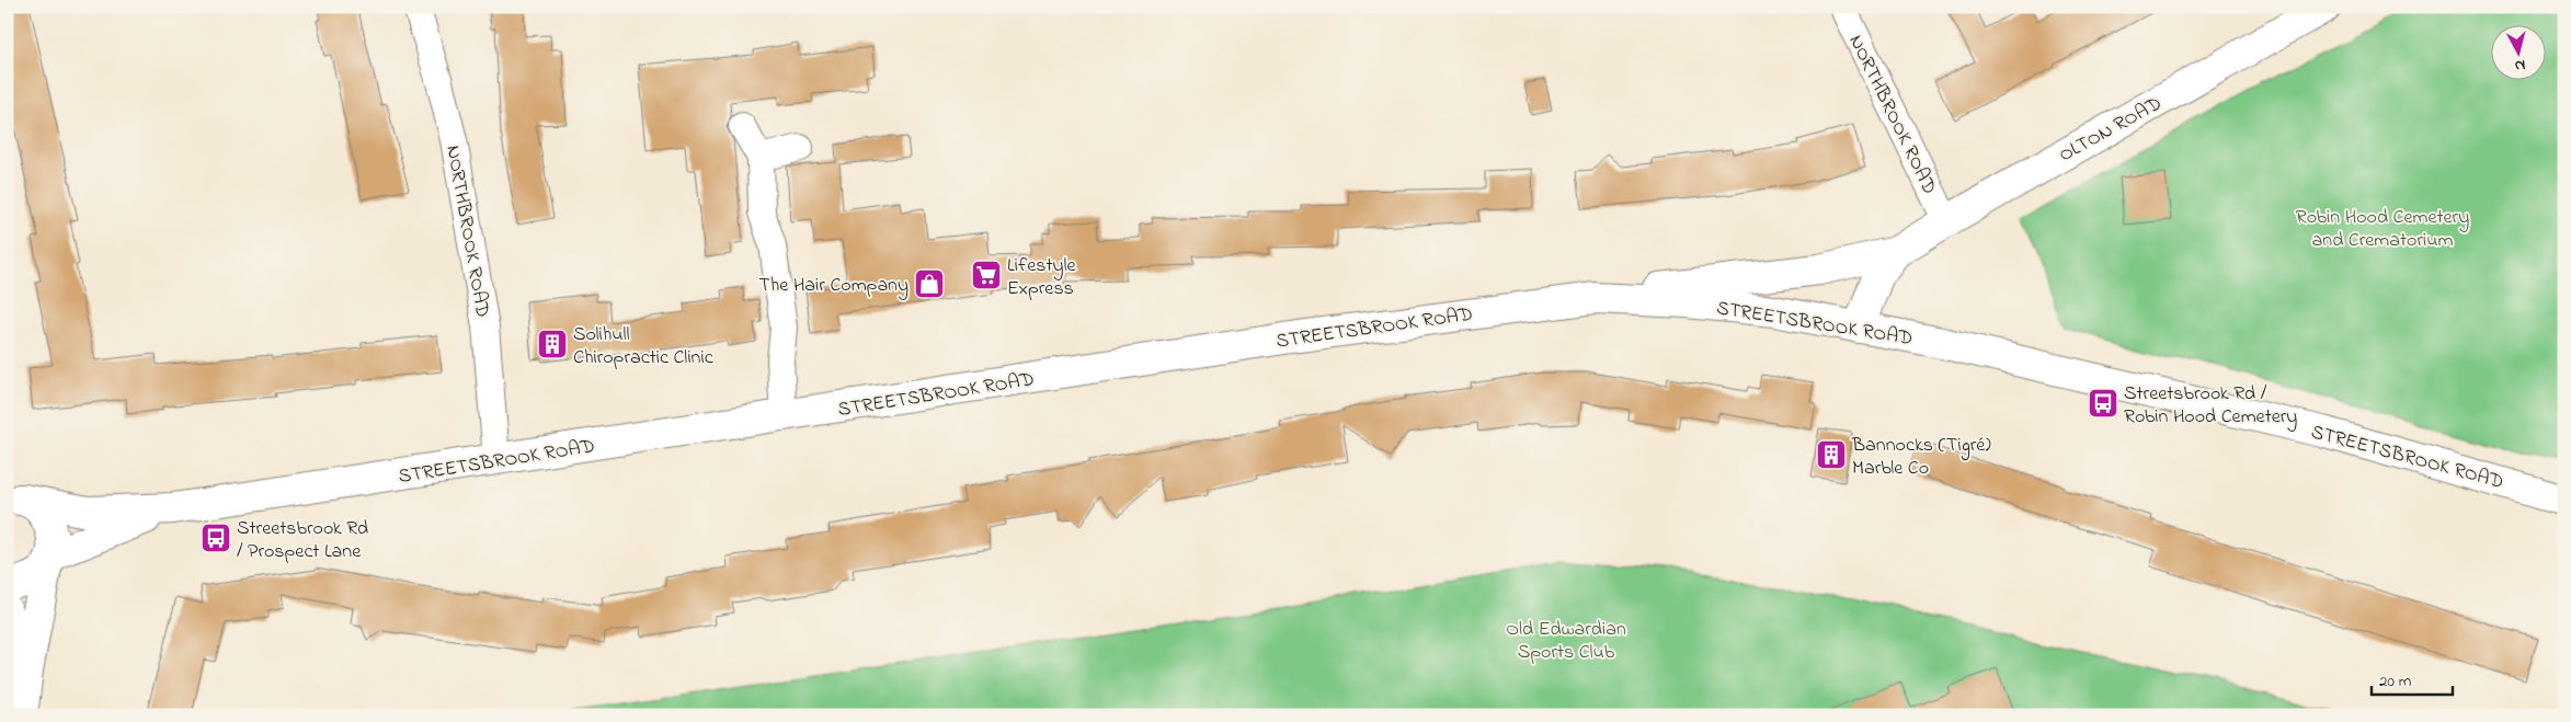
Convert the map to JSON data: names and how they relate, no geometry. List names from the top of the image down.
{
  "streets": {
    "main road": ["OLTON ROAD", "STREETSBROOK ROAD"],
    "street": ["NORTHBROOK ROAD"]
  },
  "crossings": [
    ["NORTHBROOK ROAD", "OLTON ROAD"],
    ["NORTHBROOK ROAD", "STREETSBROOK ROAD"],
    ["OLTON ROAD", "STREETSBROOK ROAD"]
  ],
  "parks": ["Robin Hood Cemetery and Crematorium", "Old Edwardian Sports Club"],
  "places": {
    "supermarket": ["Lifestyle Express"],
    "shop": ["The Hair Company"],
    "building": ["Solihull Chiropractic Clinic", "Bannocks (Tigré) Marble Co"],
    "bus stop": ["Streetsbrook Rd / Robin Hood Cemetery", "Streetsbrook Rd / Prospect Lane"]
  },
  "scale_bar": "20 m",
  "north": "bottom"
}
